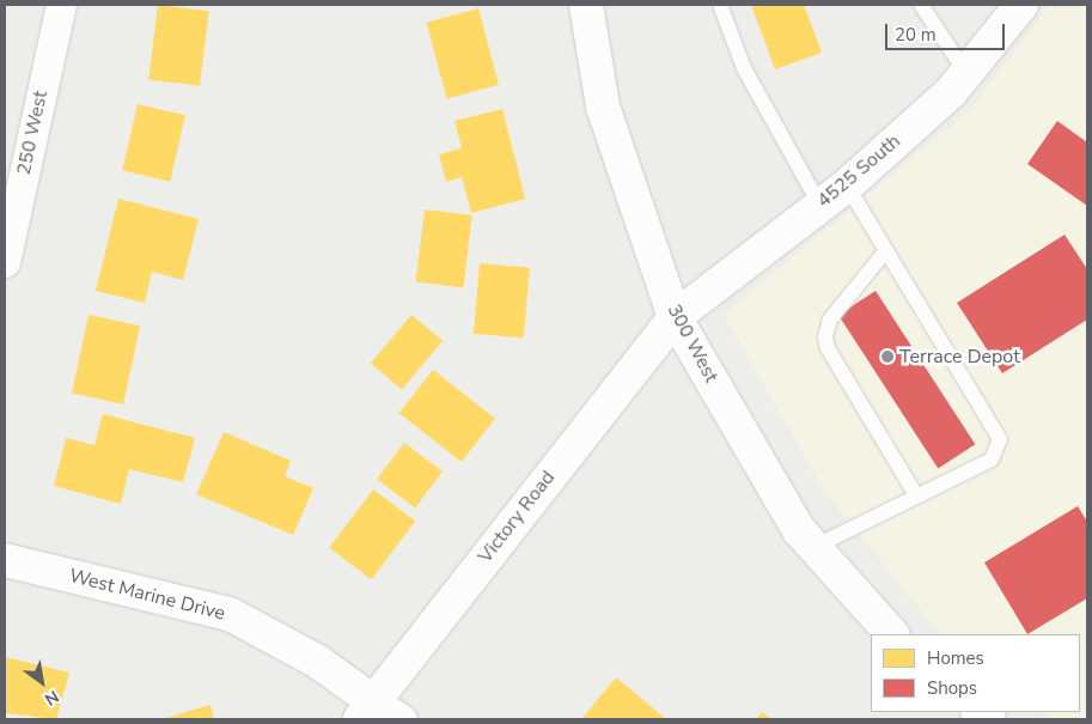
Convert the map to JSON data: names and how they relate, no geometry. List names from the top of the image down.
{
  "streets": {
    "street": [
      "250 West",
      "4525 South",
      "300 West",
      "Victory Road",
      "West Marine Drive"
    ]
  },
  "crossings": [
    ["4525 South", "300 West"],
    ["4525 South", "Victory Road"],
    ["300 West", "Victory Road"],
    ["Victory Road", "West Marine Drive"]
  ],
  "places": ["Terrace Depot"],
  "legend": ["Homes", "Shops"],
  "scale_bar": "20 m",
  "north": "bottom right"
}
